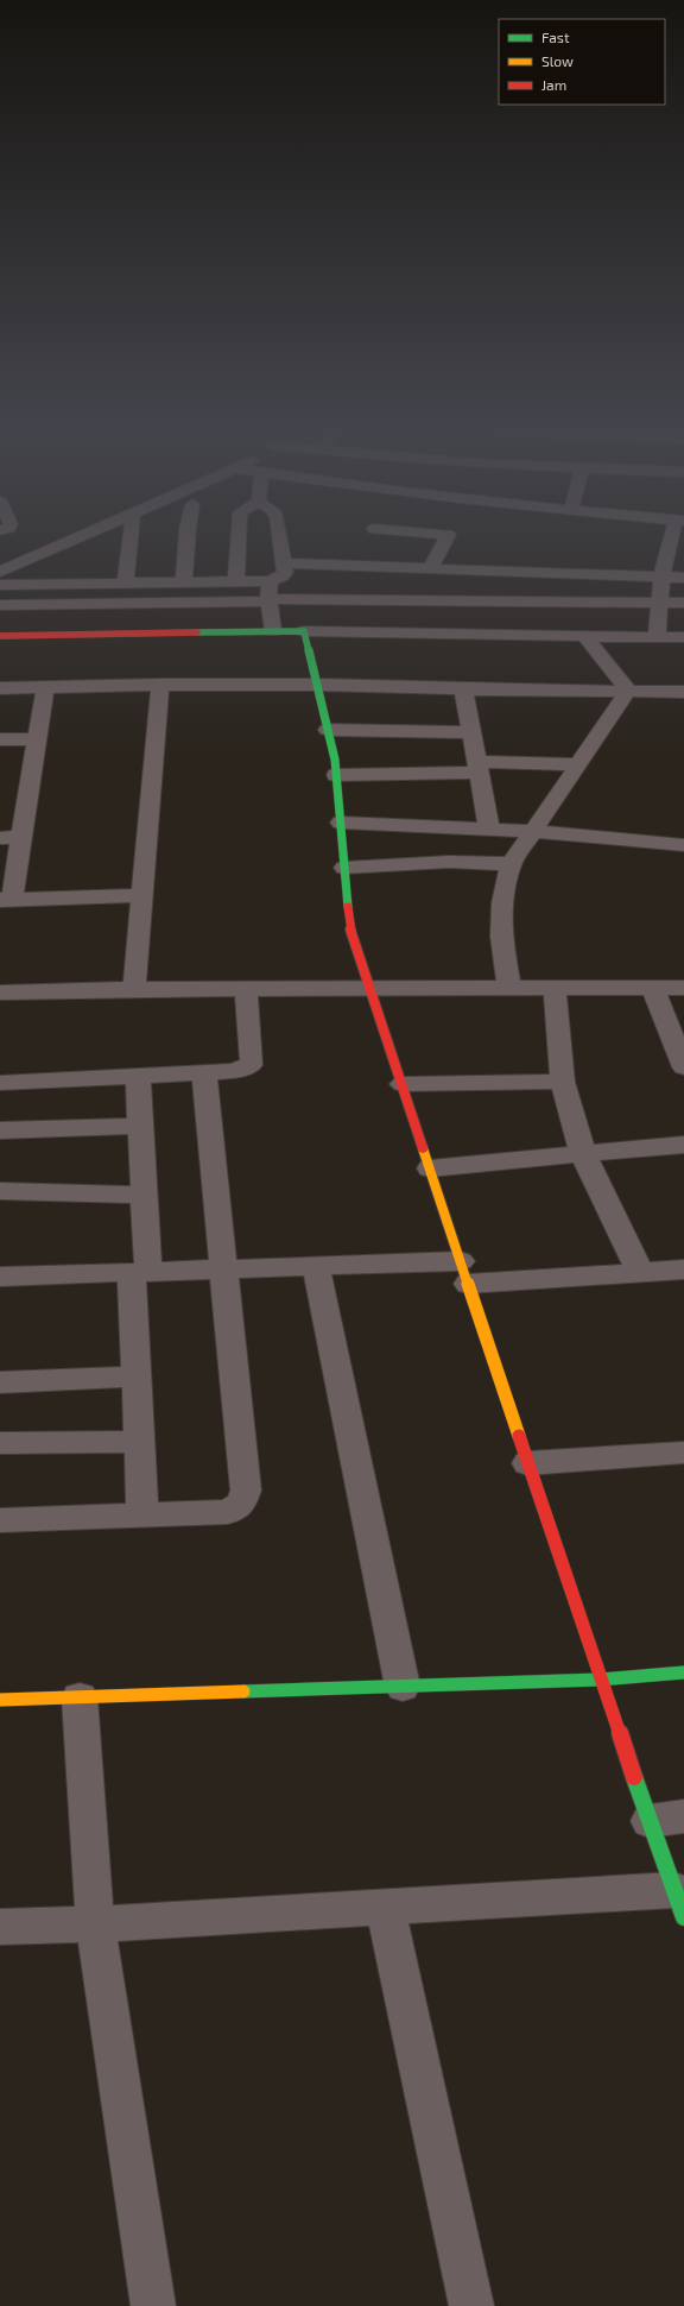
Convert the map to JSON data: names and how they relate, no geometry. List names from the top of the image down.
{
  "legend": ["Fast", "Slow", "Jam"]
}
